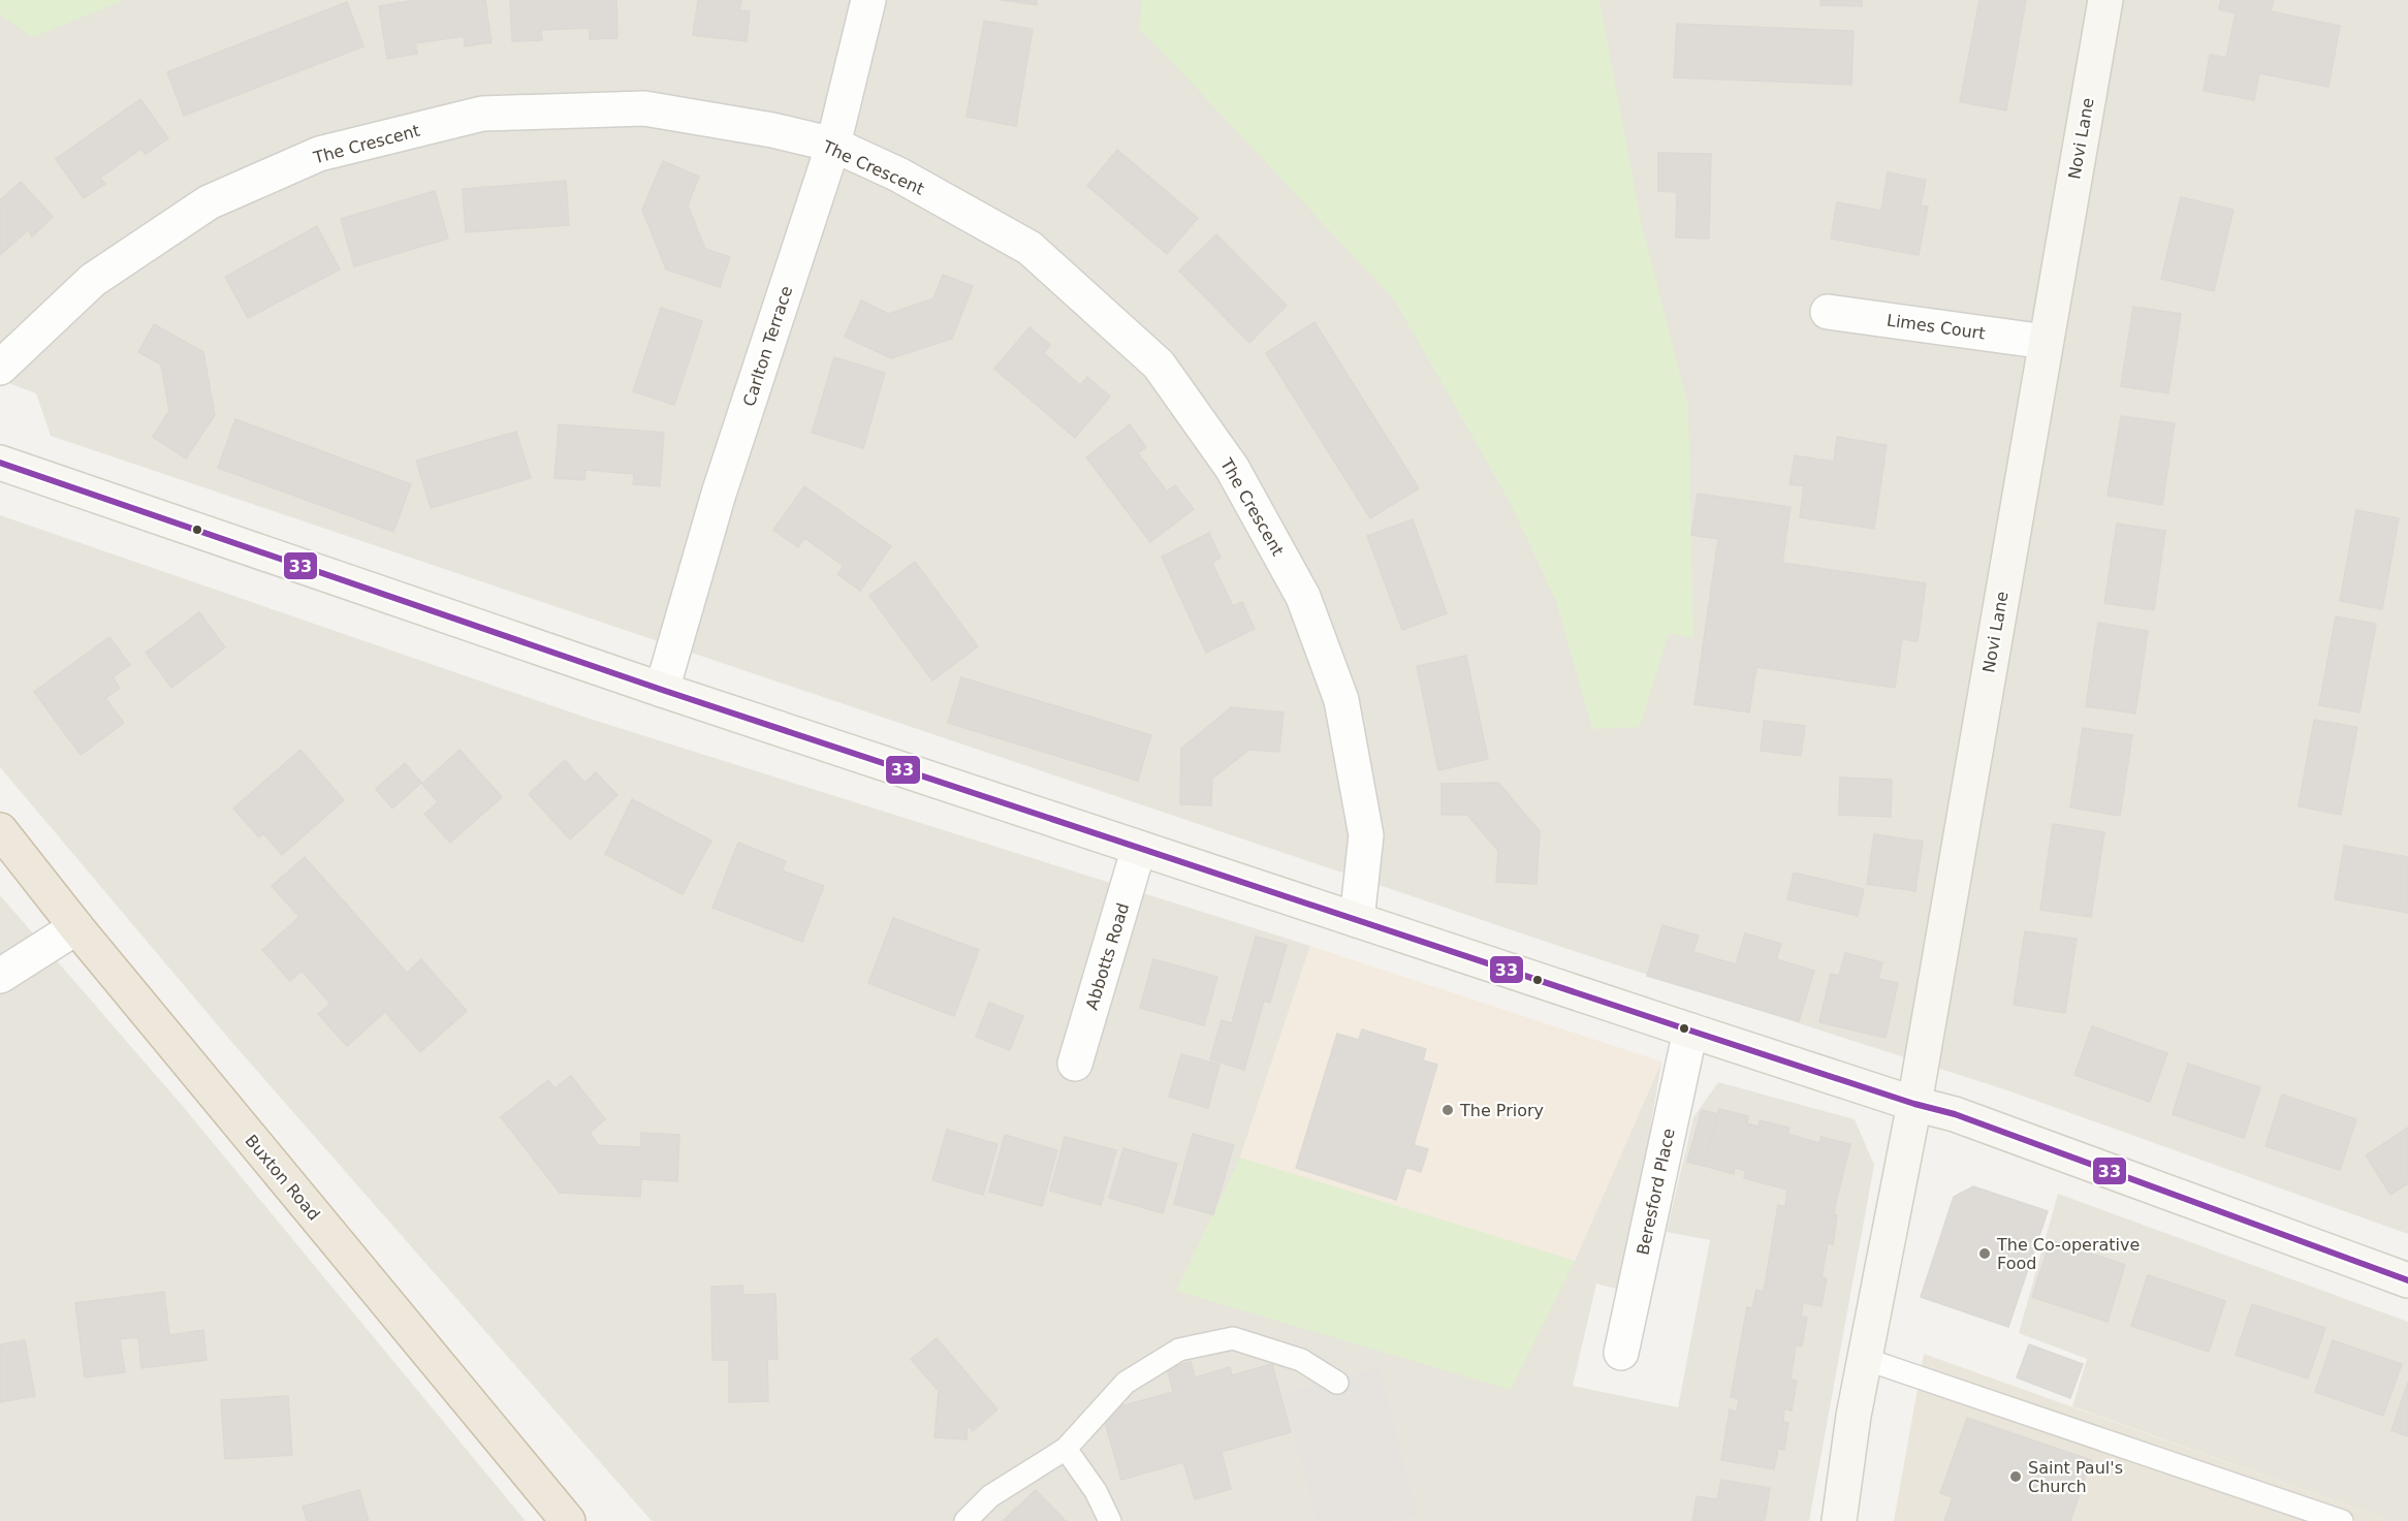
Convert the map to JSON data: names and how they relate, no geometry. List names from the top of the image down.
{
  "streets": {
    "highway": ["Buxton Road"],
    "street": [
      "Novi Lane",
      "The Crescent",
      "Limes Court",
      "Carlton Terrace",
      "Abbotts Road",
      "Beresford Place"
    ]
  },
  "crossings": [
    ["Novi Lane", "Limes Court"],
    ["The Crescent", "Carlton Terrace"]
  ],
  "places": ["The Priory", "The Co-operative Food", "Saint Paul's Church"],
  "lines": ["transit line 33"]
}
